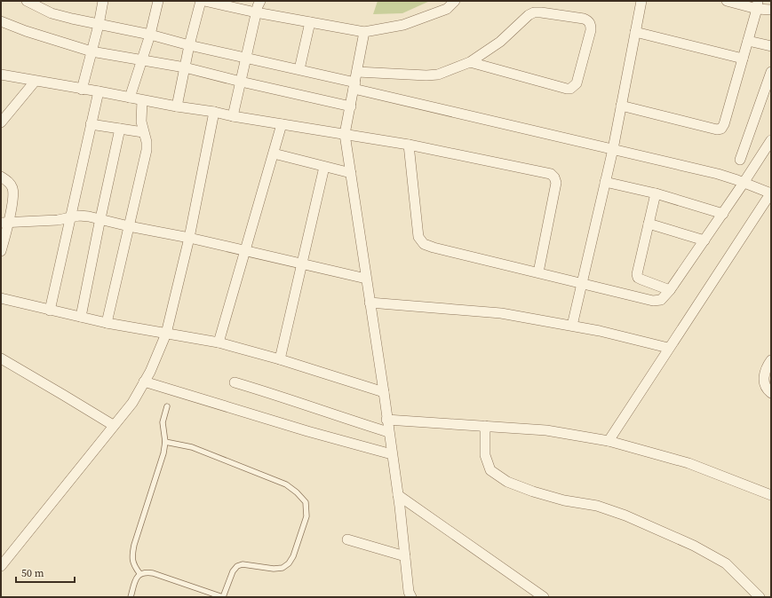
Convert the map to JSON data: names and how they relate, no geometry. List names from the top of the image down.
{
  "scale_bar": "50 m"
}
